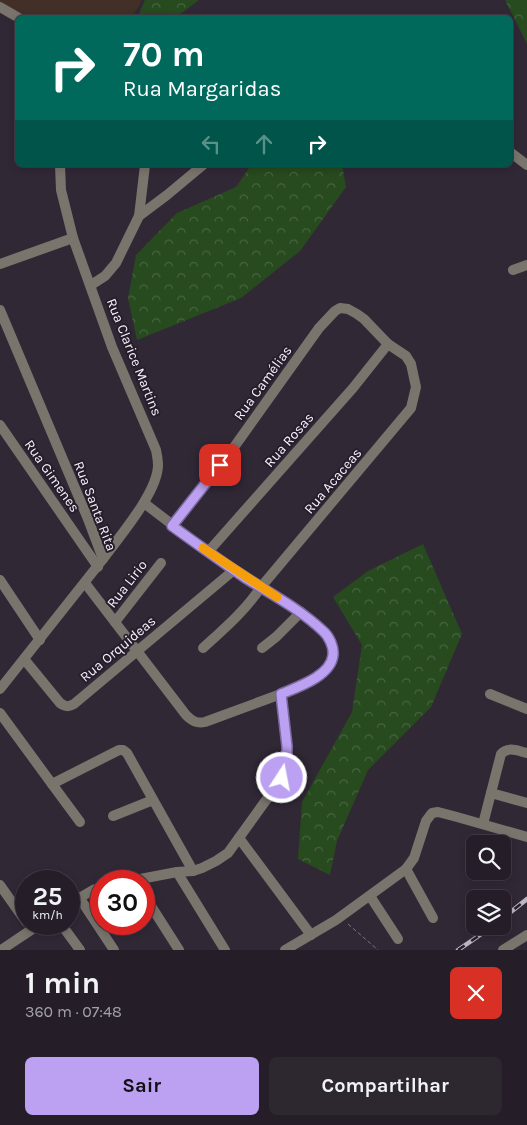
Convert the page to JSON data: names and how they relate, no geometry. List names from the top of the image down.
{
  "streets": {
    "street": [
      "Rua Clarice Martins",
      "Rua Camélias",
      "Rua Rosas",
      "Rua Gimenes",
      "Rua Acaceas",
      "Rua Santa Rita",
      "Rua Lirio",
      "Rua Orquideas"
    ]
  },
  "crossings": [
    ["Rua Clarice Martins", "Rua Gimenes"],
    ["Rua Clarice Martins", "Rua Santa Rita"],
    ["Rua Camélias", "Rua Rosas"],
    ["Rua Camélias", "Rua Acaceas"],
    ["Rua Rosas", "Rua Acaceas"],
    ["Rua Gimenes", "Rua Santa Rita"],
    ["Rua Santa Rita", "Rua Orquideas"]
  ],
  "page": {
    "turn": ["70 m", "Rua Margaridas"],
    "speed": "25 km/h",
    "limit": "30",
    "heading": ["1 min", "360 m · 07:48"],
    "buttons": ["Sair", "Compartilhar"]
  }
}
